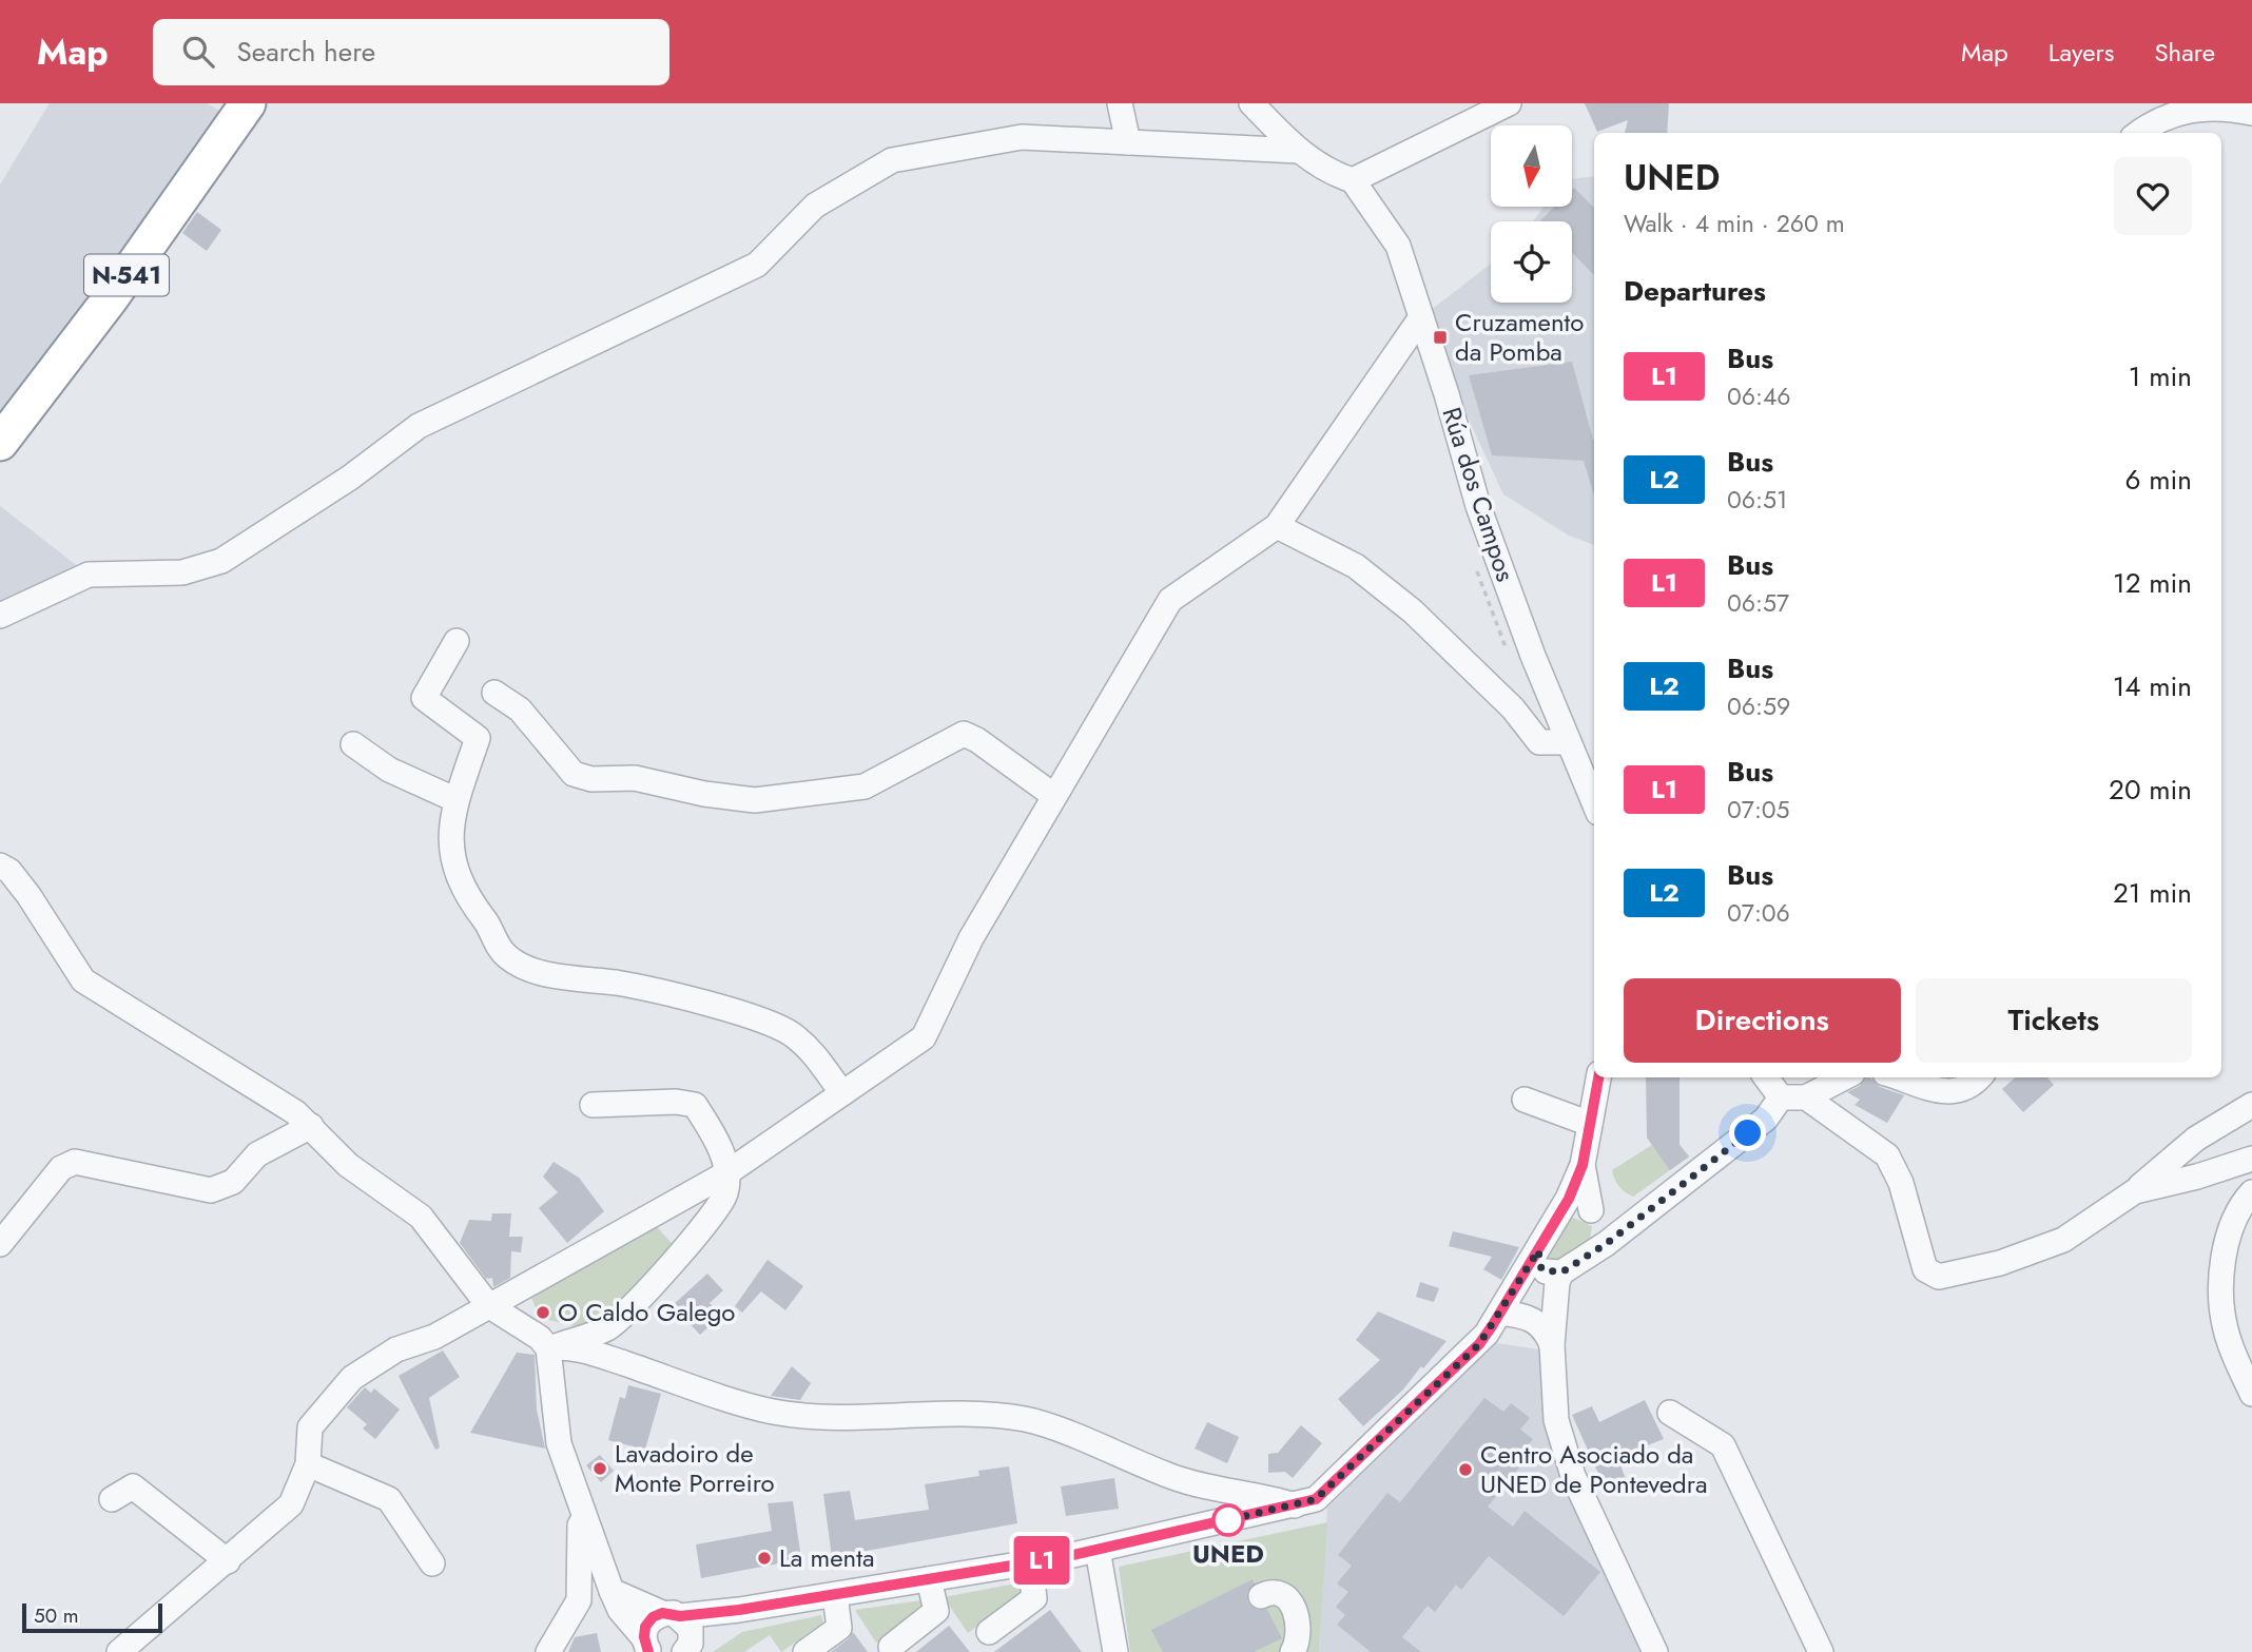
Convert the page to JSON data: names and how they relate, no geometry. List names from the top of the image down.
{
  "streets": {
    "highway": ["N-541"],
    "street": ["Rúa dos Campos"]
  },
  "places": {
    "transit": ["Cruzamento da Pomba"],
    "other": [
      "O Caldo Galego",
      "Lavadoiro de Monte Porreiro",
      "Centro Asociado da UNED de Pontevedra",
      "UNED",
      "La menta"
    ]
  },
  "lines": ["bus line L1"],
  "scale_bar": "50 m",
  "north": "bottom",
  "page": {
    "header": "Map",
    "search": "Search here",
    "nav": ["Map", "Layers", "Share"],
    "on_map": "L1",
    "heading": [
      ["UNED", "Walk · 4 min · 260 m"],
      "Departures"
    ],
    "list": [
      {
        "mark": "L1",
        "name": "Bus",
        "note": "06:46",
        "value": "1 min"
      },
      {
        "mark": "L2",
        "name": "Bus",
        "note": "06:51",
        "value": "6 min"
      },
      {
        "mark": "L1",
        "name": "Bus",
        "note": "06:57",
        "value": "12 min"
      },
      {
        "mark": "L2",
        "name": "Bus",
        "note": "06:59",
        "value": "14 min"
      },
      {
        "mark": "L1",
        "name": "Bus",
        "note": "07:05",
        "value": "20 min"
      },
      {
        "mark": "L2",
        "name": "Bus",
        "note": "07:06",
        "value": "21 min"
      }
    ],
    "buttons": ["Directions", "Tickets"],
    "scale": "50 m"
  }
}
